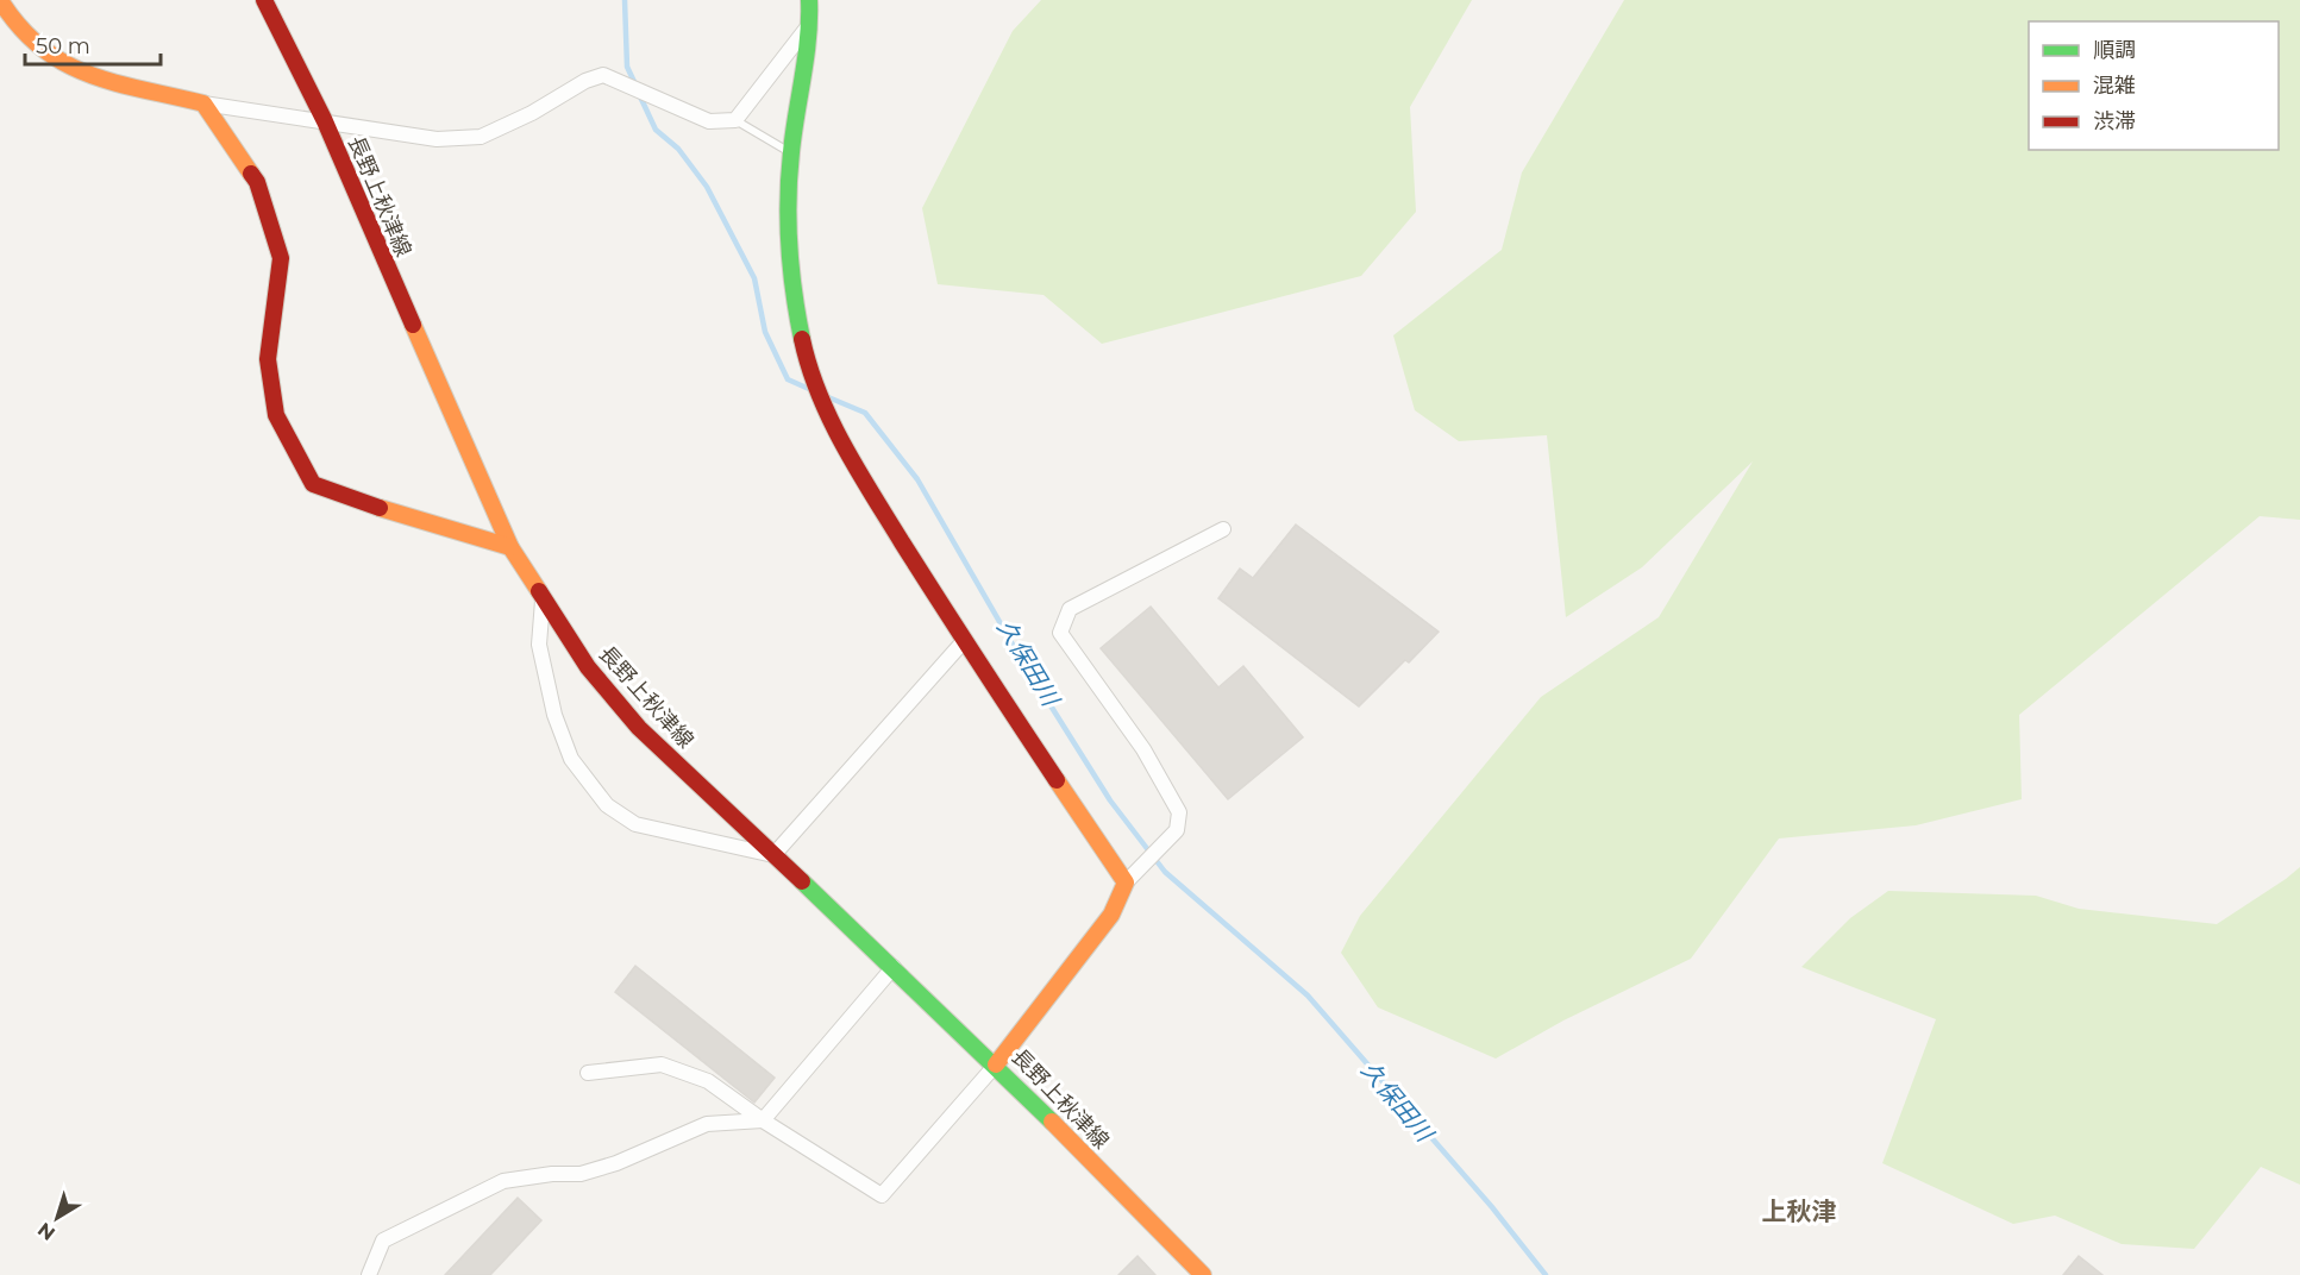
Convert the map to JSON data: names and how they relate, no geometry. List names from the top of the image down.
{
  "streets": {
    "street": ["長野上秋津線"]
  },
  "districts": ["上秋津"],
  "water": ["久保田川"],
  "legend": ["順調", "混雑", "渋滞"],
  "scale_bar": "50 m",
  "north": "bottom left"
}
